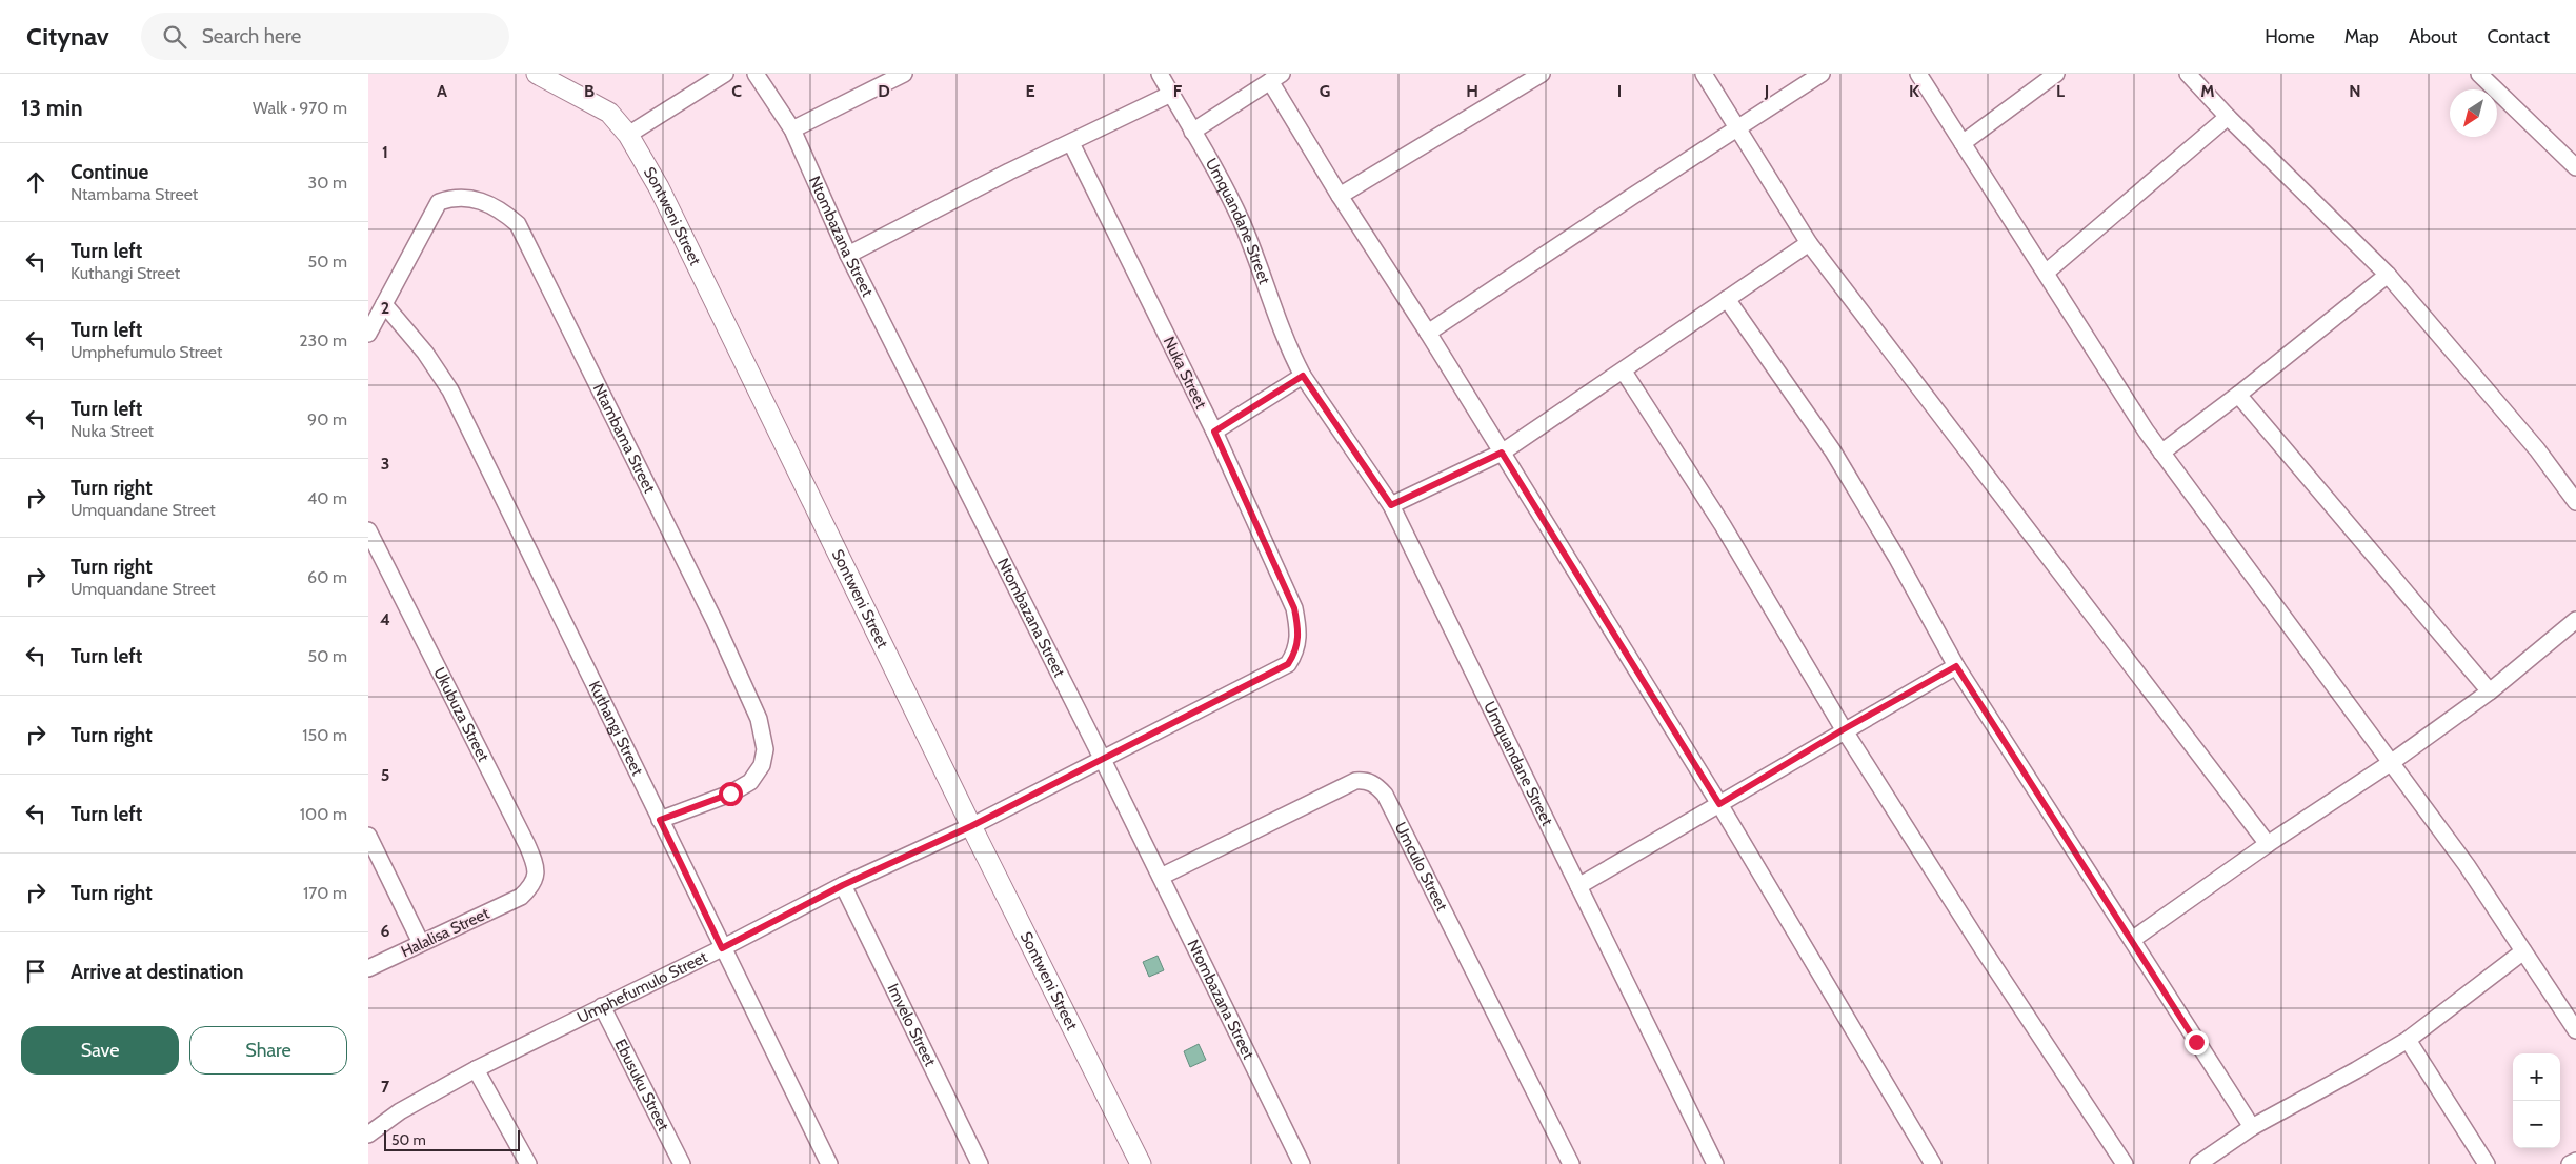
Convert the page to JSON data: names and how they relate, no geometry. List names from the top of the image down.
{
  "streets": {
    "street": [
      "Sontweni Street",
      "Umquandane Street",
      "Ntombazana Street",
      "Nuka Street",
      "Ntambama Street",
      "Ukubuza Street",
      "Kuthangi Street",
      "Umculo Street",
      "Halalisa Street",
      "Umphefumulo Street",
      "Imvelo Street",
      "Ebusuku Street"
    ]
  },
  "crossings": [
    ["Sontweni Street", "Umphefumulo Street"],
    ["Ntombazana Street", "Umculo Street"],
    ["Ntombazana Street", "Umphefumulo Street"],
    ["Nuka Street", "Umphefumulo Street"],
    ["Ntambama Street", "Kuthangi Street"],
    ["Ukubuza Street", "Halalisa Street"],
    ["Kuthangi Street", "Umphefumulo Street"],
    ["Umphefumulo Street", "Imvelo Street"],
    ["Umphefumulo Street", "Ebusuku Street"]
  ],
  "scale_bar": "50 m",
  "north": "bottom left",
  "page": {
    "header": "Citynav",
    "search": "Search here",
    "nav": [
      "Home",
      "Map",
      "About",
      "Contact"
    ],
    "heading": ["13 min", "Walk · 970 m"],
    "list": [
      ["Continue", "Ntambama Street", "30 m"],
      ["Turn left", "Kuthangi Street", "50 m"],
      ["Turn left", "Umphefumulo Street", "230 m"],
      ["Turn left", "Nuka Street", "90 m"],
      ["Turn right", "Umquandane Street", "40 m"],
      ["Turn right", "Umquandane Street", "60 m"],
      ["Turn left", "50 m"],
      ["Turn right", "150 m"],
      ["Turn left", "100 m"],
      ["Turn right", "170 m"],
      "Arrive at destination"
    ],
    "buttons": ["Save", "Share"],
    "map_buttons": ["+", "−"],
    "scale": "50 m"
  },
  "grid": {
    "columns": [
      "A",
      "B",
      "C",
      "D",
      "E",
      "F",
      "G",
      "H",
      "I",
      "J",
      "K",
      "L",
      "M",
      "N"
    ],
    "rows": [
      "1",
      "2",
      "3",
      "4",
      "5",
      "6",
      "7"
    ]
  }
}
